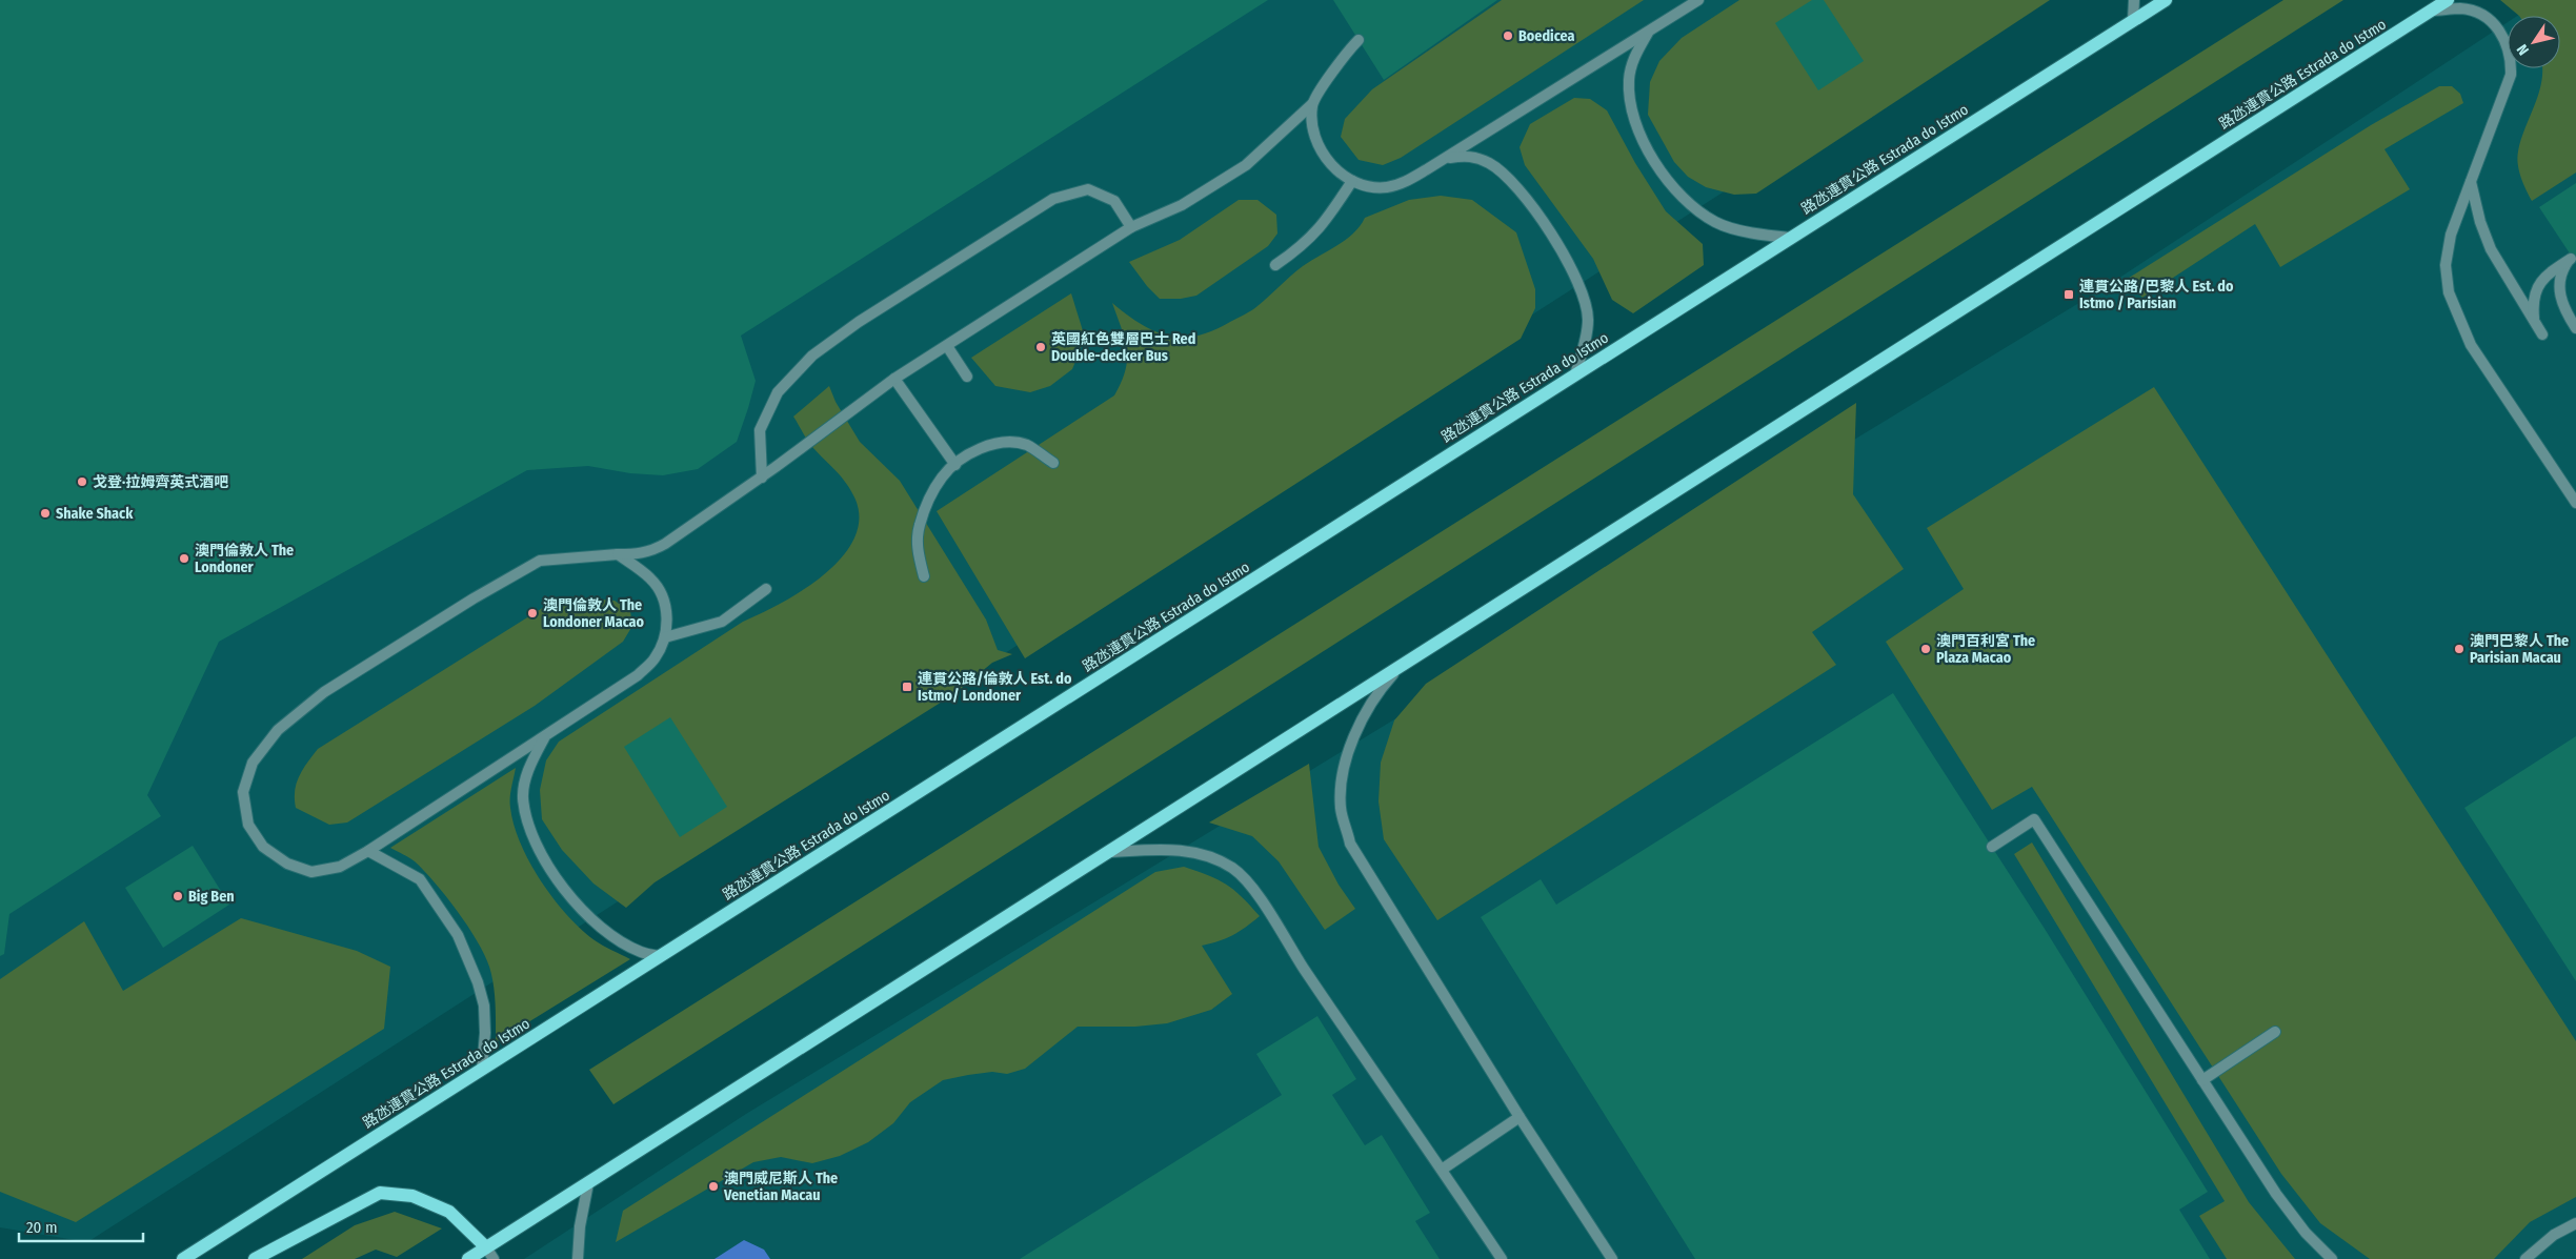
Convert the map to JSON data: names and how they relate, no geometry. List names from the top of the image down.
{
  "streets": {
    "main road": ["路氹連貫公路 Estrada do Istmo"]
  },
  "places": {
    "other": [
      "Boedicea",
      "英國紅色雙層巴士 Red Double-decker Bus",
      "戈登·拉姆齊英式酒吧",
      "Shake Shack",
      "澳門倫敦人 The Londoner",
      "澳門倫敦人 The Londoner Macao",
      "澳門百利宮 The Plaza Macao",
      "澳門巴黎人 The Parisian Macau",
      "Big Ben",
      "澳門威尼斯人 The Venetian Macau"
    ],
    "transit": ["連貫公路/巴黎人 Est. do Istmo / Parisian", "連貫公路/倫敦人 Est. do Istmo/ Londoner"]
  },
  "scale_bar": "20 m",
  "north": "bottom left"
}
